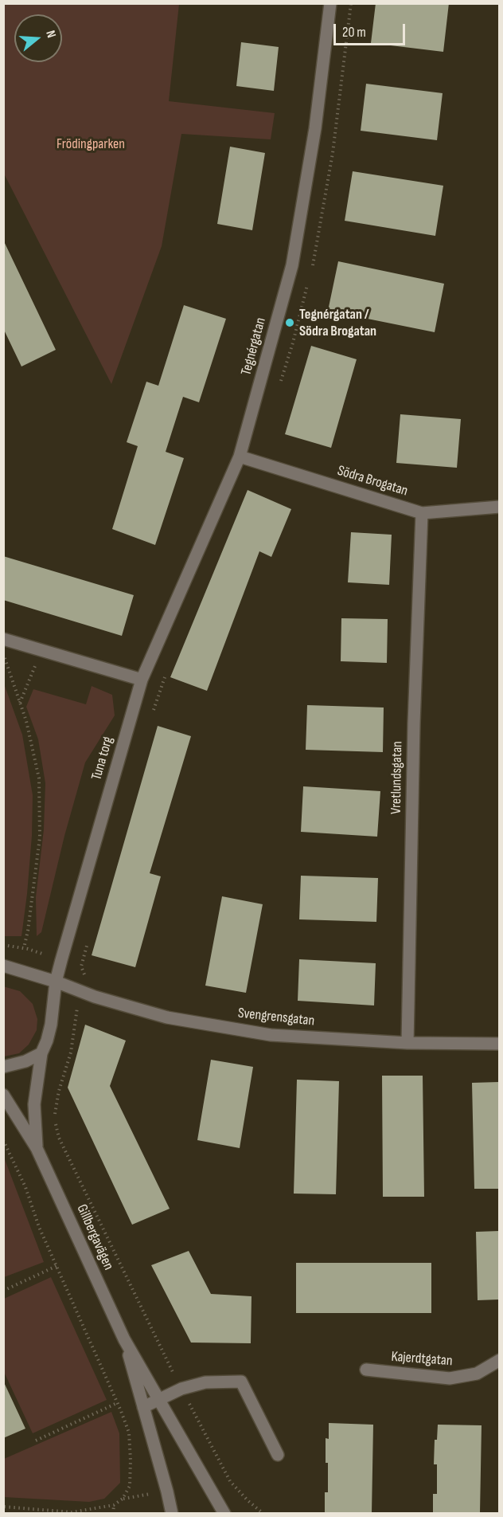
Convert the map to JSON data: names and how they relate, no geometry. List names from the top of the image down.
{
  "streets": {
    "street": [
      "Tegnérgatan",
      "Södra Brogatan",
      "Tuna torg",
      "Vretlundsgatan",
      "Svengrensgatan",
      "Gillbergavägen",
      "Kajerdtgatan"
    ]
  },
  "crossings": [
    ["Tegnérgatan", "Södra Brogatan"],
    ["Tegnérgatan", "Tuna torg"],
    ["Södra Brogatan", "Vretlundsgatan"],
    ["Tuna torg", "Svengrensgatan"],
    ["Tuna torg", "Gillbergavägen"],
    ["Vretlundsgatan", "Svengrensgatan"]
  ],
  "parks": ["Frödingparken"],
  "places": ["Tegnérgatan / Södra Brogatan"],
  "scale_bar": "20 m",
  "north": "right"
}
